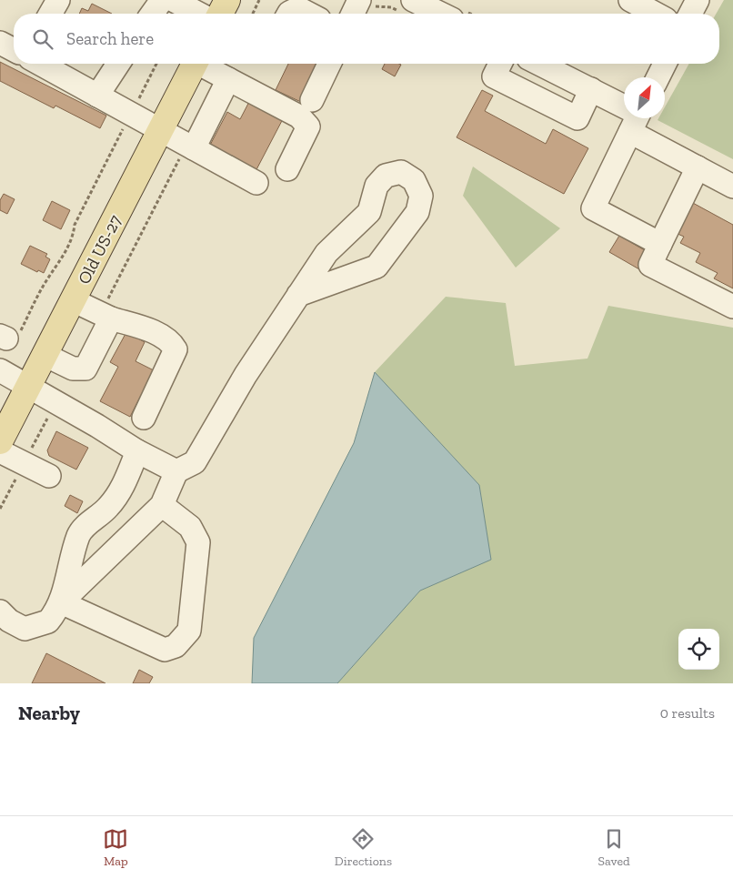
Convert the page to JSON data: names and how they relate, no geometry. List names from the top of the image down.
{
  "streets": {
    "main road": ["Old US-27"]
  },
  "north": "top right",
  "page": {
    "search": "Search here",
    "heading": ["Nearby", "0 results"],
    "nav": ["Map", "Directions", "Saved"]
  }
}
